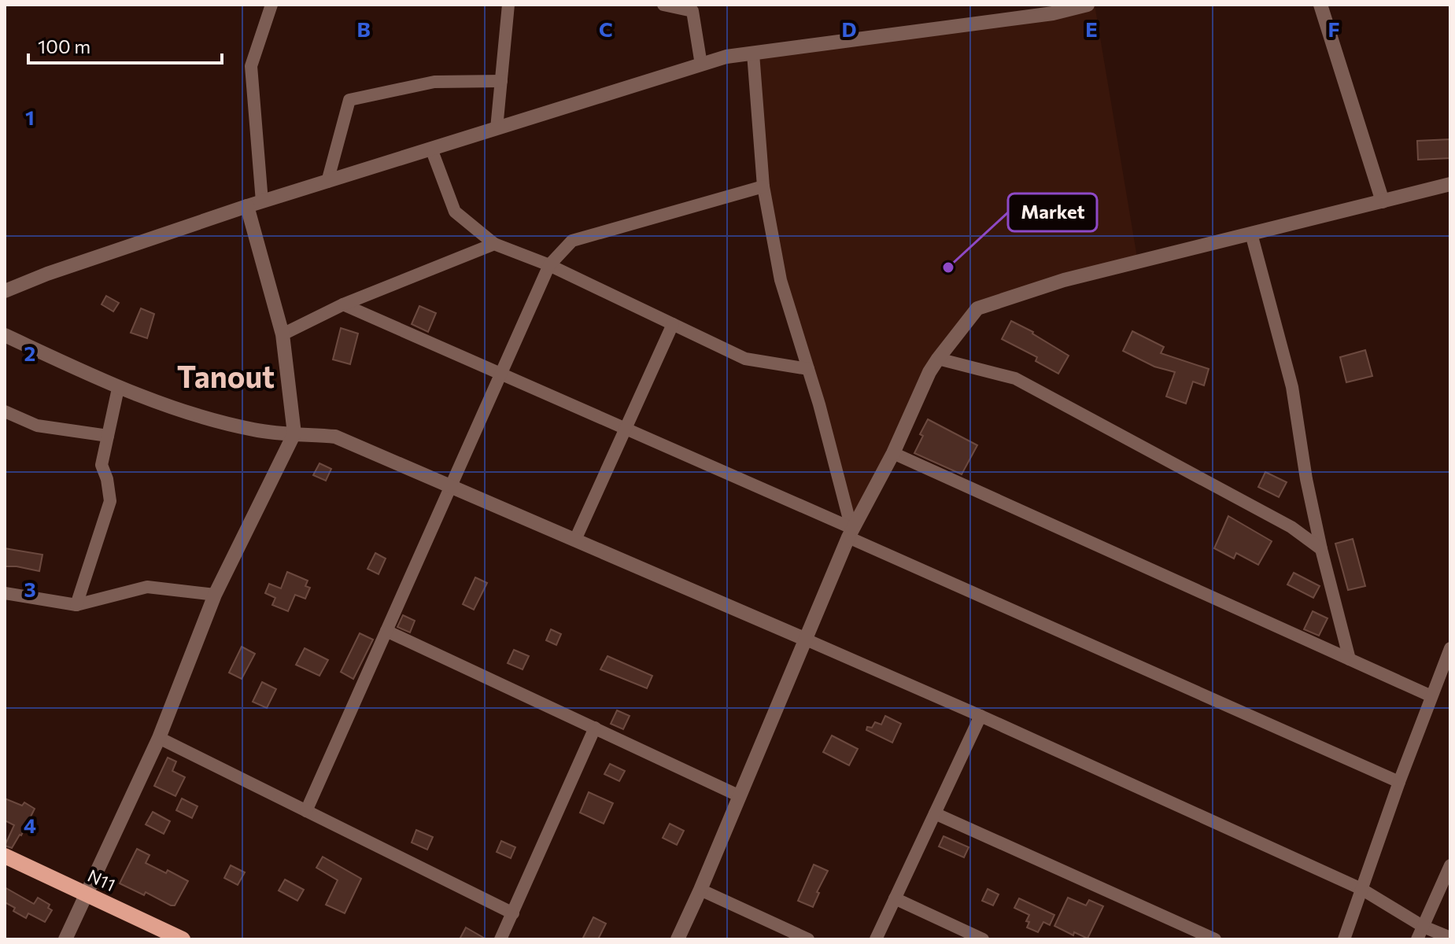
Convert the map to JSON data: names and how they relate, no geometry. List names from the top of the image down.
{
  "streets": {
    "main road": ["N11"]
  },
  "districts": ["Tanout"],
  "places": ["Market"],
  "scale_bar": "100 m",
  "grid": {
    "columns": [
      "B",
      "C",
      "D",
      "E",
      "F"
    ],
    "rows": [
      "1",
      "2",
      "3",
      "4"
    ]
  }
}
